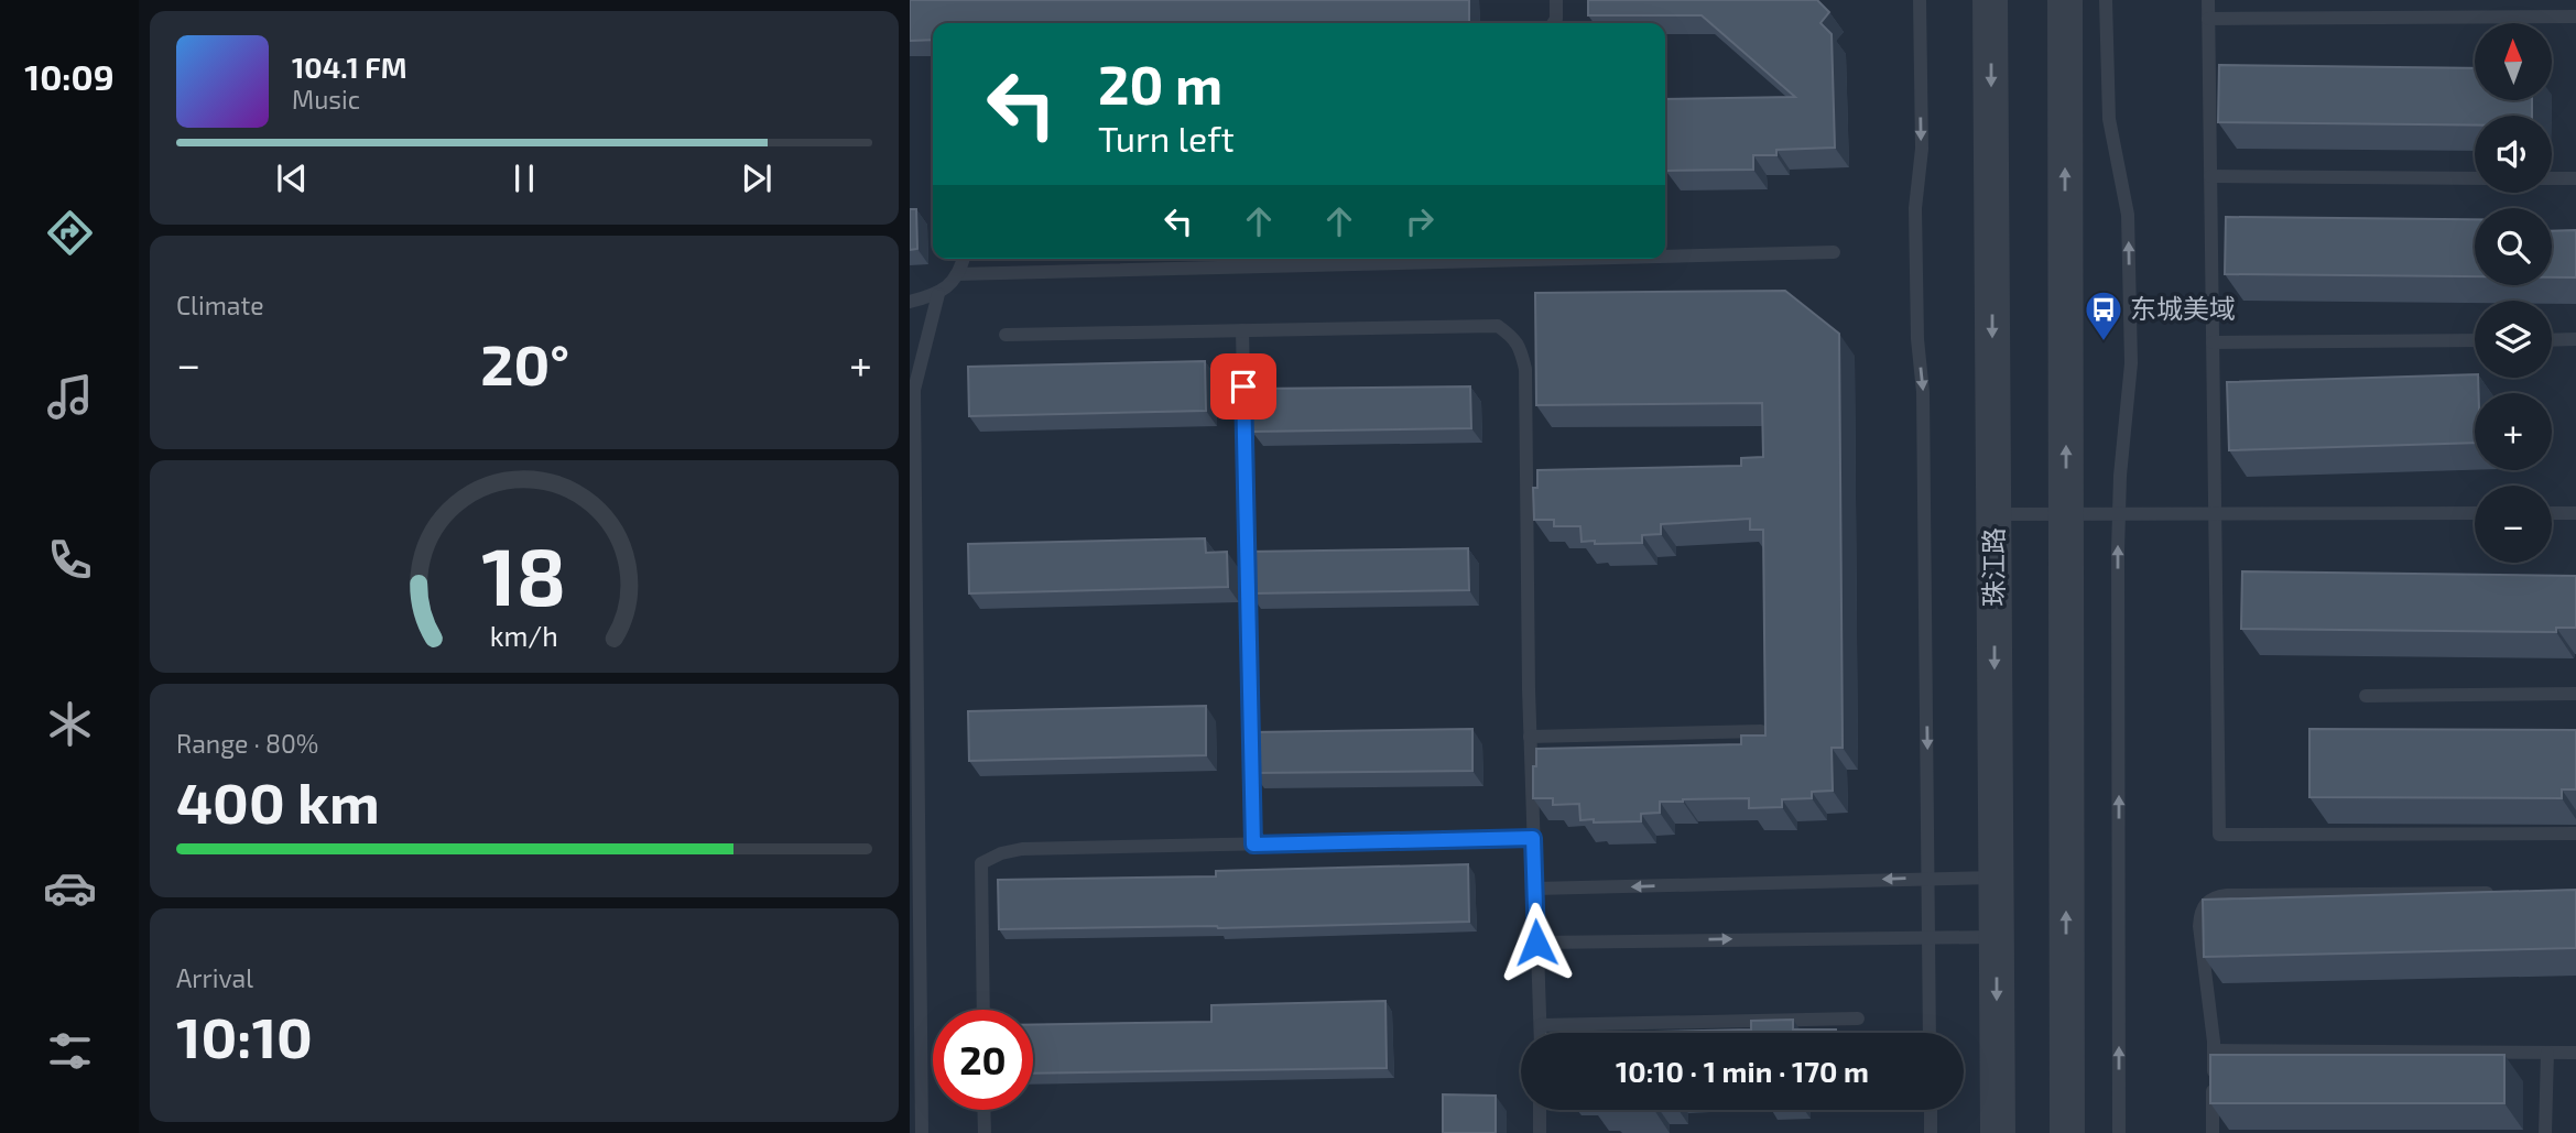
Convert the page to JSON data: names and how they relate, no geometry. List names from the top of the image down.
{
  "streets": {
    "street": ["珠江路"]
  },
  "places": {
    "bus stop": ["东城美域"]
  },
  "north": "top",
  "page": {
    "tabs": "10:09",
    "map_buttons": ["+", "−"],
    "turn": ["20 m", "Turn left"],
    "song": ["104.1 FM", "Music"],
    "tile": [
      "Climate",
      ["Range · 80%", "400 km"],
      ["Arrival", "10:10"]
    ],
    "heat": ["−", "20°", "+"],
    "limit": "20",
    "trip": "10:10 · 1 min · 170 m",
    "gauge": ["18", "km/h"]
  }
}
